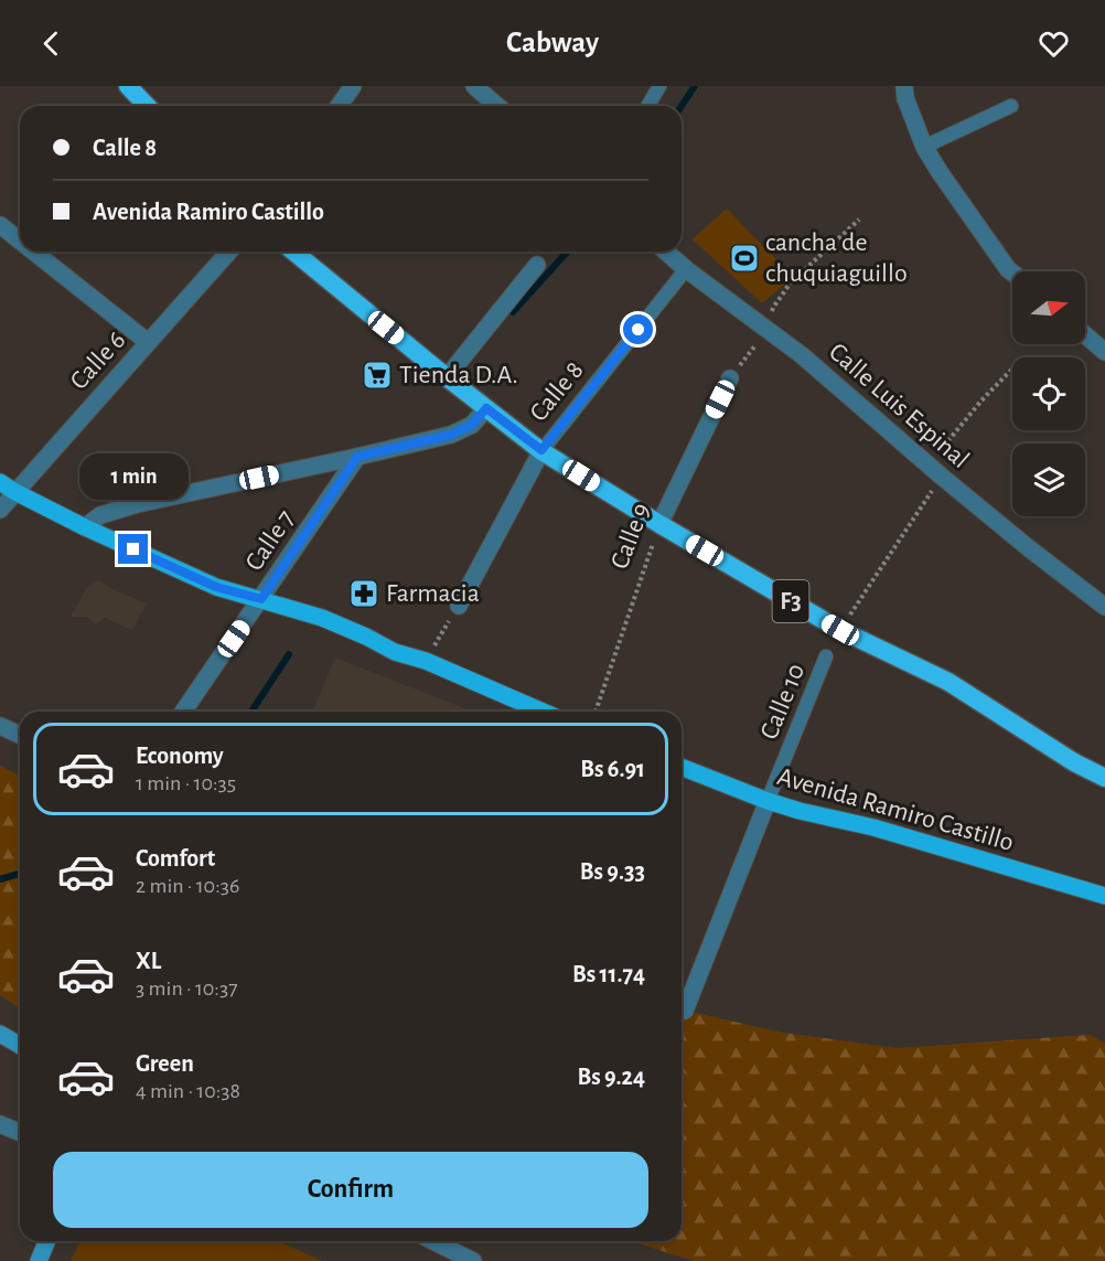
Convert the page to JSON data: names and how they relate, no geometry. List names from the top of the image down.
{
  "streets": {
    "highway": ["F3"],
    "main road": ["Avenida Ramiro Castillo"],
    "street": [
      "Calle 6",
      "Calle 8",
      "Calle Luis Espinal",
      "Calle 9",
      "Calle 7"
    ],
    "lane": ["Calle 10"]
  },
  "crossings": [
    ["Calle 8", "Calle Luis Espinal"],
    ["Calle 8", "F3"],
    ["Calle 9", "F3"],
    ["Calle 10", "Avenida Ramiro Castillo"]
  ],
  "places": {
    "sports": ["cancha de chuquiaguillo"],
    "supermarket": ["Tienda D.A."],
    "pharmacy": ["Farmacia"]
  },
  "north": "right",
  "page": {
    "header": "Cabway",
    "banner": ["Calle 8", "Avenida Ramiro Castillo"],
    "bubble": "1 min",
    "list": [
      {
        "name": "Economy",
        "note": "1 min · 10:35",
        "value": "Bs 6.91"
      },
      {
        "name": "Comfort",
        "note": "2 min · 10:36",
        "value": "Bs 9.33"
      },
      {
        "name": "XL",
        "note": "3 min · 10:37",
        "value": "Bs 11.74"
      },
      {
        "name": "Green",
        "note": "4 min · 10:38",
        "value": "Bs 9.24"
      }
    ],
    "buttons": "Confirm"
  }
}
